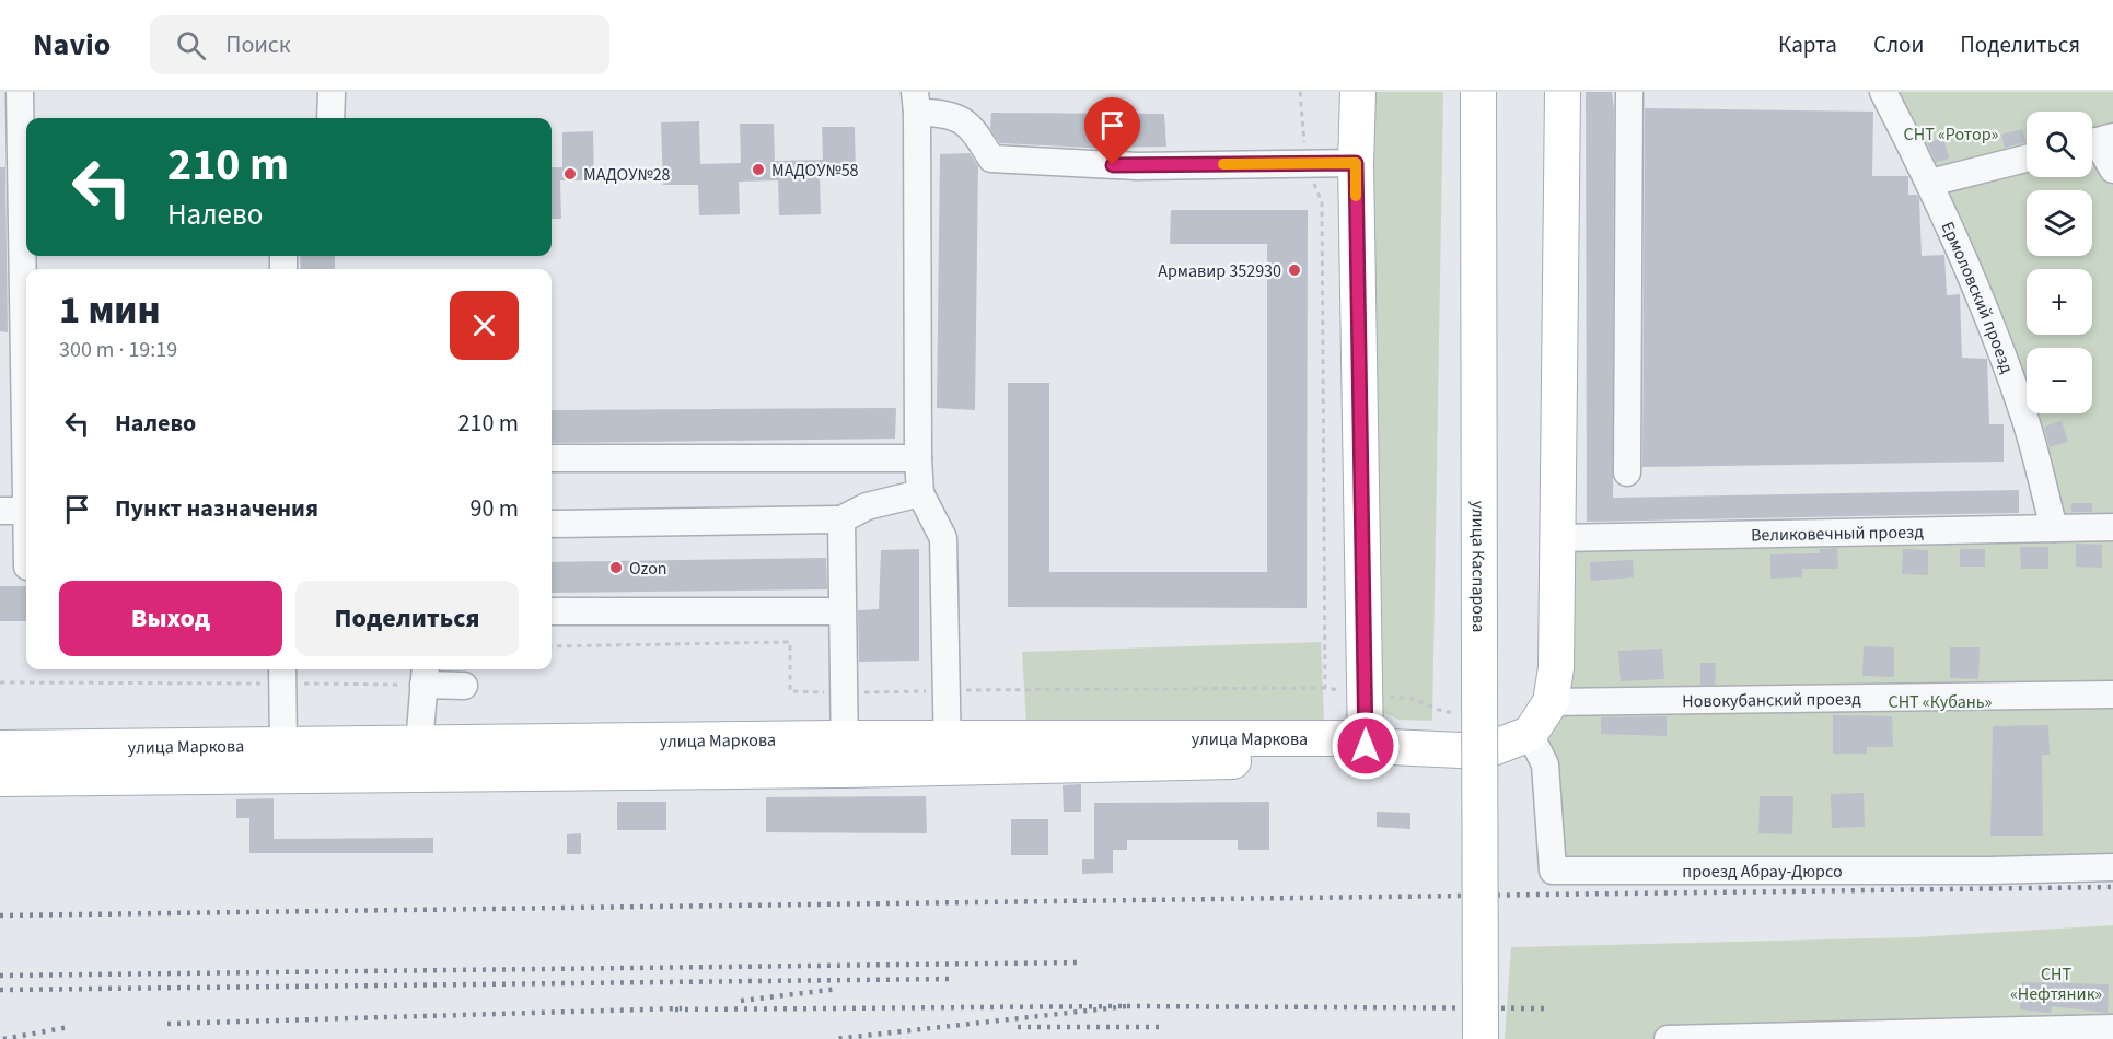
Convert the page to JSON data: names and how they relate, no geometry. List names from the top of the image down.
{
  "streets": {
    "main road": ["улица Каспарова", "улица Маркова"],
    "street": [
      "Ермоловский проезд",
      "Великовечный проезд",
      "Новокубанский проезд",
      "проезд Абрау-Дюрсо"
    ]
  },
  "crossings": [
    ["Ермоловский проезд", "Великовечный проезд"],
    ["улица Маркова", "проезд Абрау-Дюрсо"]
  ],
  "parks": ["СНТ «Ротор»", "СНТ «Кубань»", "СНТ «Нефтяник»"],
  "places": [
    "МАДОУ№58",
    "МАДОУ№28",
    "Армавир 352930",
    "Ozon"
  ],
  "page": {
    "header": "Navio",
    "search": "Поиск",
    "nav": ["Карта", "Слои", "Поделиться"],
    "map_buttons": ["+", "−"],
    "turn": ["210 m", "Налево"],
    "heading": ["1 мин", "300 m · 19:19"],
    "list": [
      {
        "name": "Налево",
        "value": "210 m"
      },
      {
        "name": "Пункт назначения",
        "value": "90 m"
      }
    ],
    "buttons": ["Выход", "Поделиться"]
  }
}
